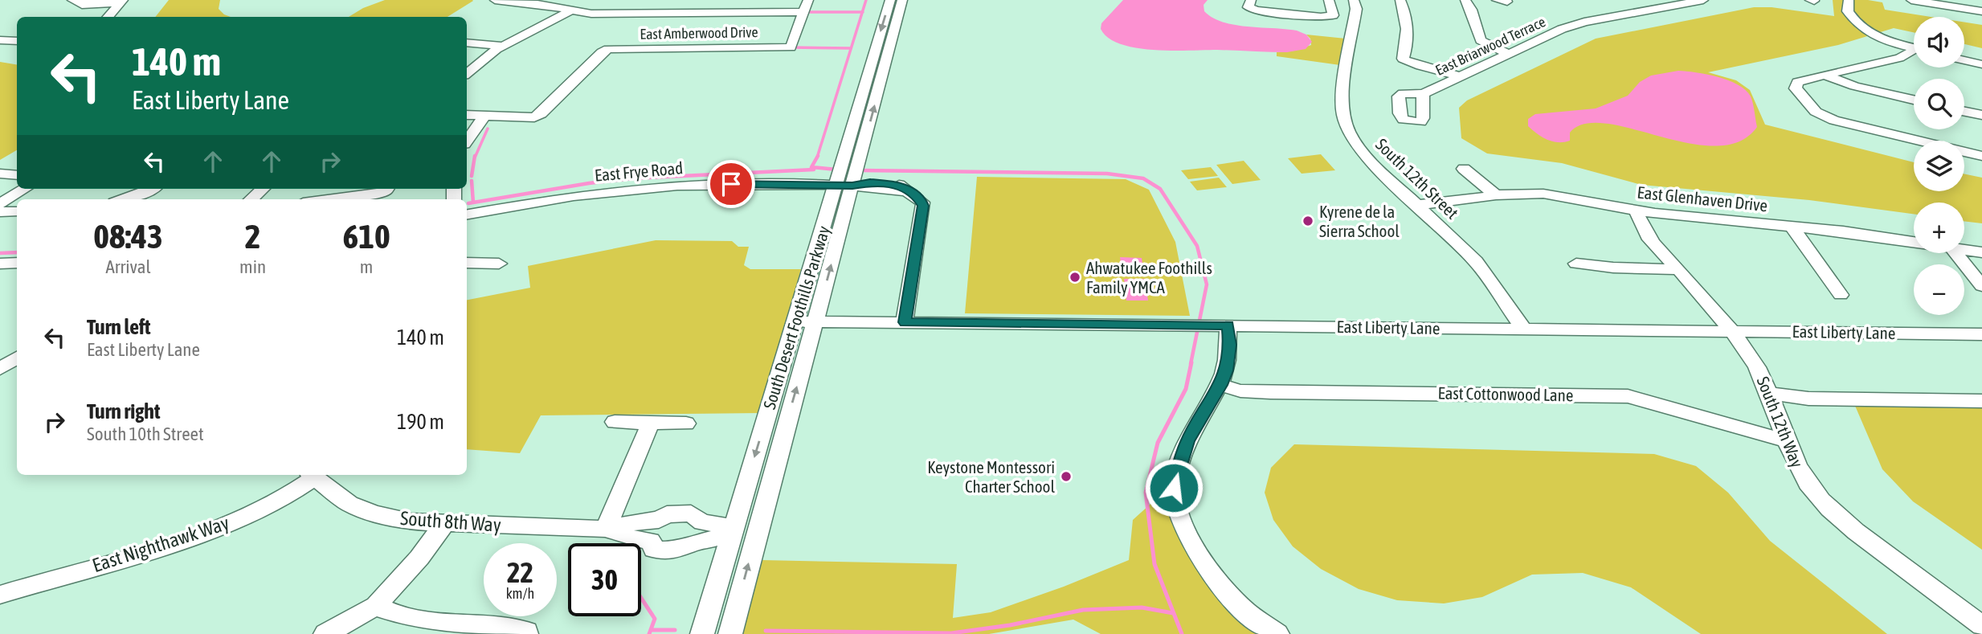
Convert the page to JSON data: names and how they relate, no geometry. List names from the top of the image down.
{
  "streets": {
    "street": [
      "East Amberwood Drive",
      "East Briarwood Terrace",
      "East Frye Road",
      "South 12th Street",
      "East Glenhaven Drive",
      "South Desert Foothills Parkway",
      "East Liberty Lane",
      "East Cottonwood Lane",
      "South 12th Way",
      "South 8th Way",
      "East Nighthawk Way"
    ]
  },
  "crossings": [
    ["East Frye Road", "South Desert Foothills Parkway"],
    ["East Frye Road", "East Liberty Lane"],
    ["South 12th Street", "East Glenhaven Drive"],
    ["South 12th Street", "East Liberty Lane"],
    ["East Glenhaven Drive", "South 12th Way"],
    ["South Desert Foothills Parkway", "East Liberty Lane"],
    ["South Desert Foothills Parkway", "South 8th Way"],
    ["East Liberty Lane", "South 12th Way"],
    ["East Cottonwood Lane", "South 12th Way"],
    ["South 8th Way", "East Nighthawk Way"]
  ],
  "places": ["Kyrene de la Sierra School", "Ahwatukee Foothills Family YMCA", "Keystone Montessori Charter School"],
  "page": {
    "map_buttons": ["+", "−"],
    "turn": ["140 m", "East Liberty Lane"],
    "eta": [
      "08:43",
      "Arrival",
      "2",
      "min",
      "610",
      "m"
    ],
    "list": [
      {
        "name": "Turn left",
        "note": "East Liberty Lane",
        "value": "140 m"
      },
      {
        "name": "Turn right",
        "note": "South 10th Street",
        "value": "190 m"
      }
    ],
    "speed": "22 km/h",
    "limit": "30"
  }
}
